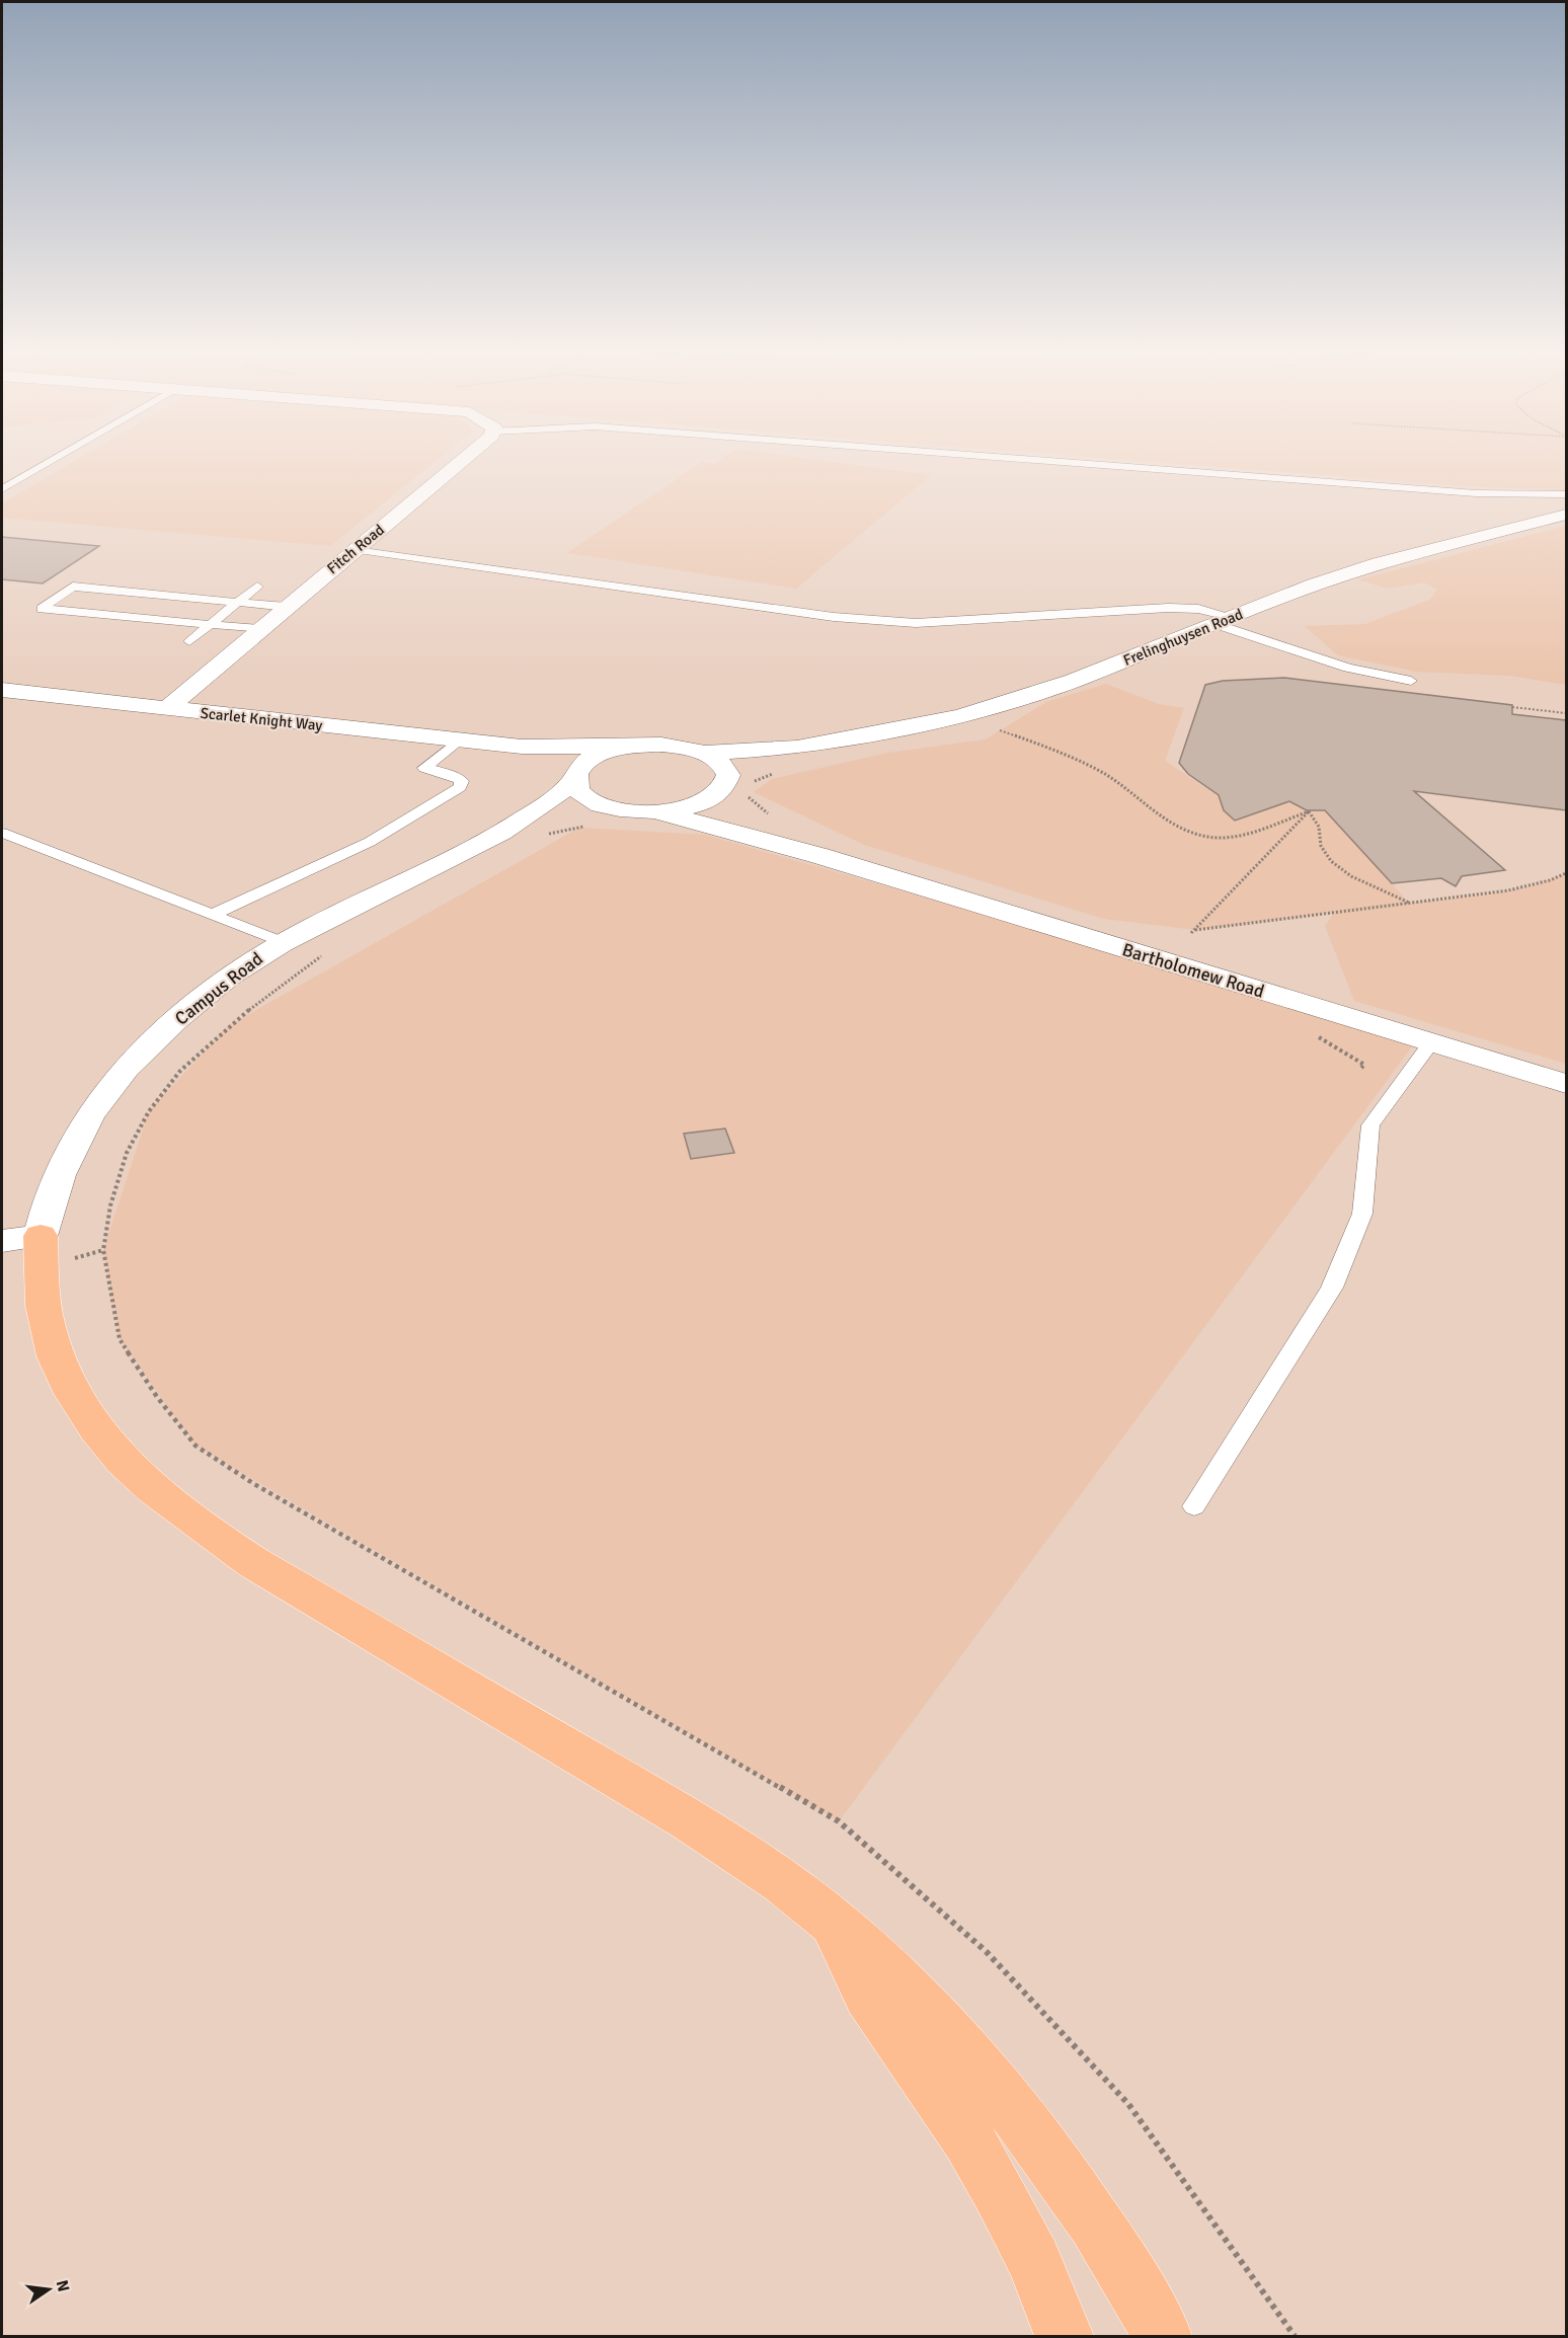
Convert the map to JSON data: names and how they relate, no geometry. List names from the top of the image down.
{
  "streets": {
    "street": [
      "Fitch Road",
      "Frelinghuysen Road",
      "Scarlet Knight Way",
      "Bartholomew Road",
      "Campus Road"
    ]
  },
  "crossings": [
    ["Fitch Road", "Scarlet Knight Way"],
    ["Frelinghuysen Road", "Bartholomew Road"]
  ],
  "north": "right"
}
